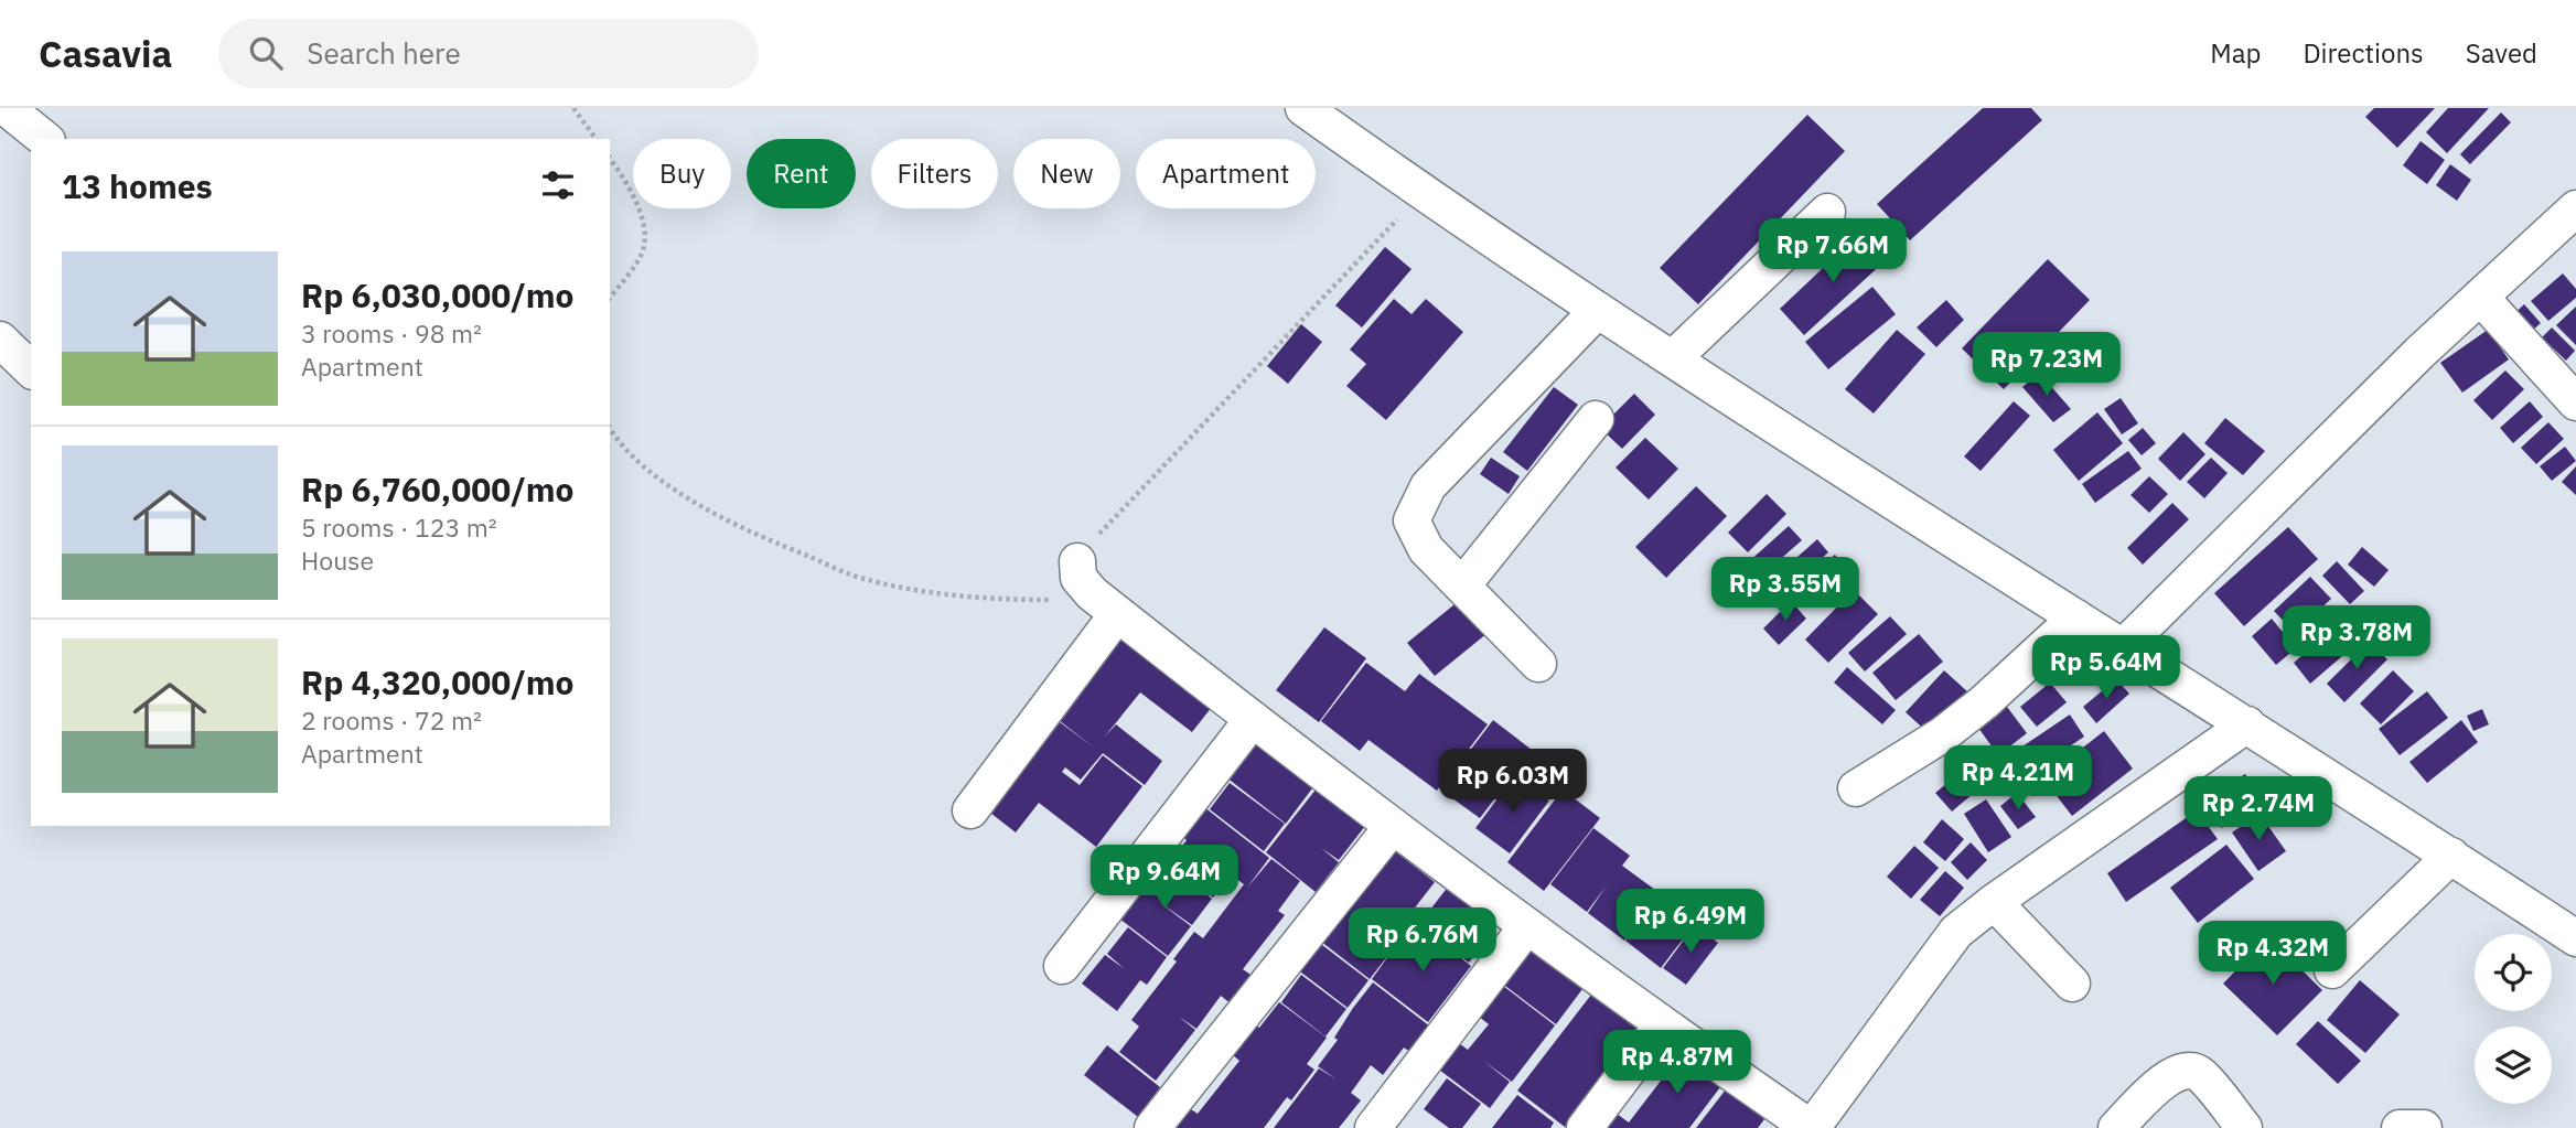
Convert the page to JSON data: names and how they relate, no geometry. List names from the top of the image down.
{
  "page": {
    "header": "Casavia",
    "search": "Search here",
    "nav": ["Map", "Directions", "Saved"],
    "chip": [
      "Buy",
      "Rent",
      "Filters",
      "New",
      "Apartment"
    ],
    "heading": "13 homes",
    "price": [
      "Rp 7.66M",
      "Rp 7.23M",
      "Rp 3.55M",
      "Rp 3.78M",
      "Rp 5.64M",
      "Rp 4.21M",
      "Rp 6.03M",
      "Rp 2.74M",
      "Rp 9.64M",
      "Rp 6.49M",
      "Rp 6.76M",
      "Rp 4.32M",
      "Rp 4.87M"
    ],
    "list": [
      {
        "name": "Rp 6,030,000/mo",
        "note": "3 rooms · 98 m² · Apartment"
      },
      {
        "name": "Rp 6,760,000/mo",
        "note": "5 rooms · 123 m² · House"
      },
      {
        "name": "Rp 4,320,000/mo",
        "note": "2 rooms · 72 m² · Apartment"
      }
    ]
  }
}
